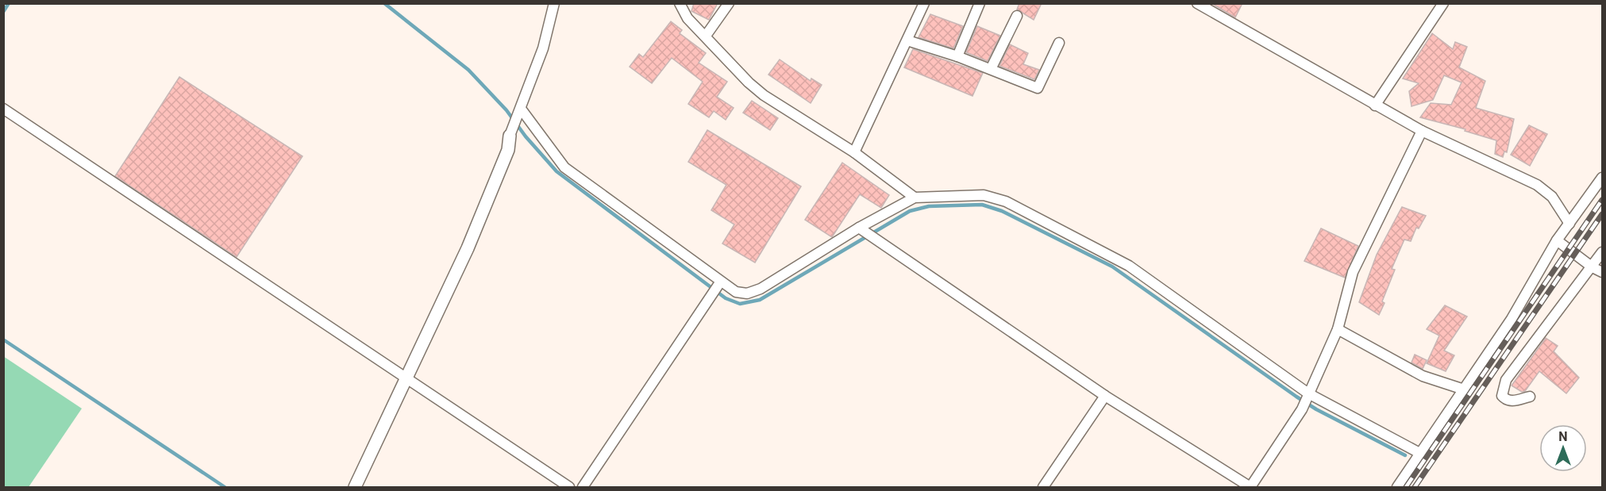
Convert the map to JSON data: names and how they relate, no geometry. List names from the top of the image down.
{
  "north": "top"
}
